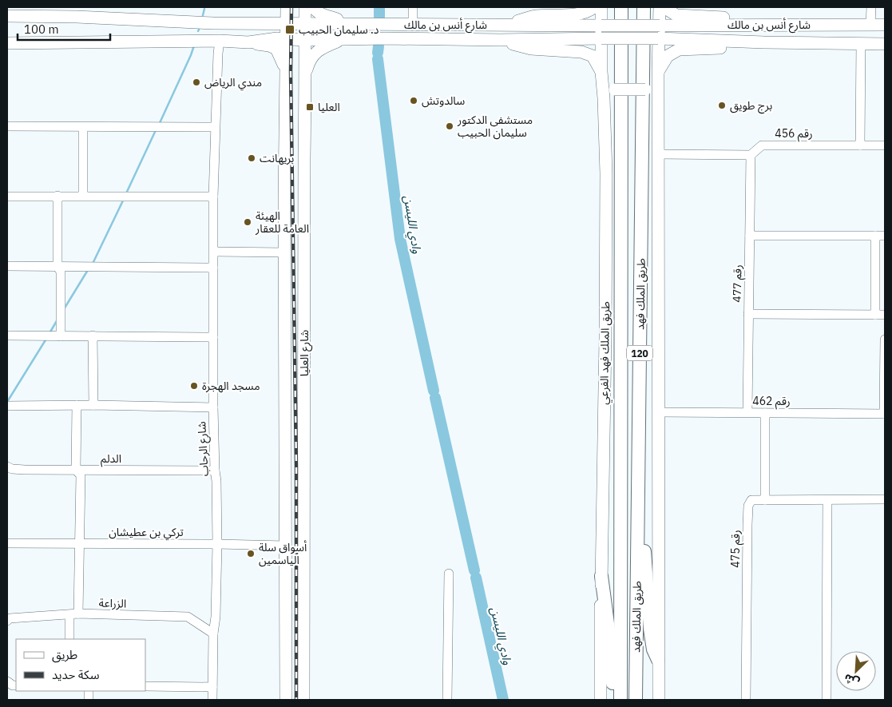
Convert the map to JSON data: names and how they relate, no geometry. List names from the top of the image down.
{
  "streets": {
    "highway": ["طريق الملك فهد", "120"],
    "main road": ["شارع أنس بن مالك", "شارع العليا", "طريق الملك فهد الفرعي"],
    "street": [
      "رقم 456",
      "رقم 477",
      "رقم 462",
      "شارع الرحاب",
      "الدلم",
      "تركي بن عطيشان",
      "رقم 475",
      "الزراعة"
    ]
  },
  "crossings": [
    ["شارع أنس بن مالك", "شارع العليا"],
    ["شارع أنس بن مالك", "طريق الملك فهد الفرعي"],
    ["رقم 456", "رقم 477"],
    ["رقم 477", "رقم 462"],
    ["شارع العليا", "تركي بن عطيشان"],
    ["شارع الرحاب", "الدلم"],
    ["شارع الرحاب", "تركي بن عطيشان"],
    ["شارع الرحاب", "الزراعة"]
  ],
  "water": ["وادي الليسن"],
  "places": {
    "transit": ["د. سليمان الحبيب", "العليا"],
    "other": [
      "مندي الرياض",
      "سالدوتش",
      "برج طويق",
      "مستشفى الدكتور سليمان الحبيب",
      "بريهانت",
      "الهيئة العامة للعقار",
      "مسجد الهجرة",
      "أسواق سلة الياسمين"
    ]
  },
  "legend": ["طريق", "سكة حديد"],
  "scale_bar": "100 m",
  "north": "bottom left"
}
